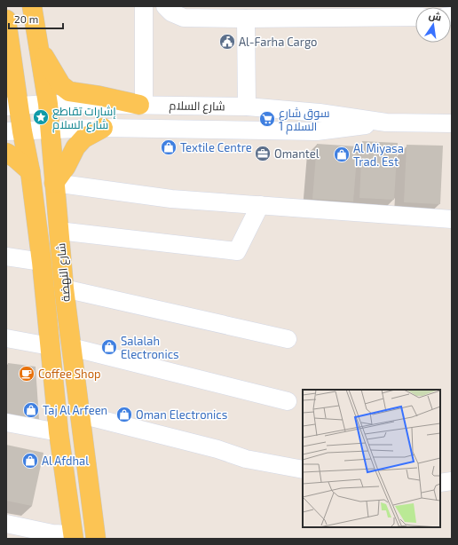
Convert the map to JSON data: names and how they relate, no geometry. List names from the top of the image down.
{
  "streets": {
    "main road": ["شارع النهضة"],
    "street": ["شارع السلام"]
  },
  "crossings": [
    ["شارع السلام", "شارع النهضة"]
  ],
  "places": {
    "public building": ["Al-Farha Cargo"],
    "place": ["إشارات تقاطع شارع السلام"],
    "supermarket": ["سوق شارع السلام 1"],
    "shop": [
      "Textile Centre",
      "Al Miyasa Trad. Est",
      "Salalah Electronics",
      "Taj Al Arfeen",
      "Oman Electronics",
      "Al Afdhal"
    ],
    "office": ["Omantel"],
    "cafe": ["Coffee Shop"]
  },
  "scale_bar": "20 m",
  "north": "top"
}
